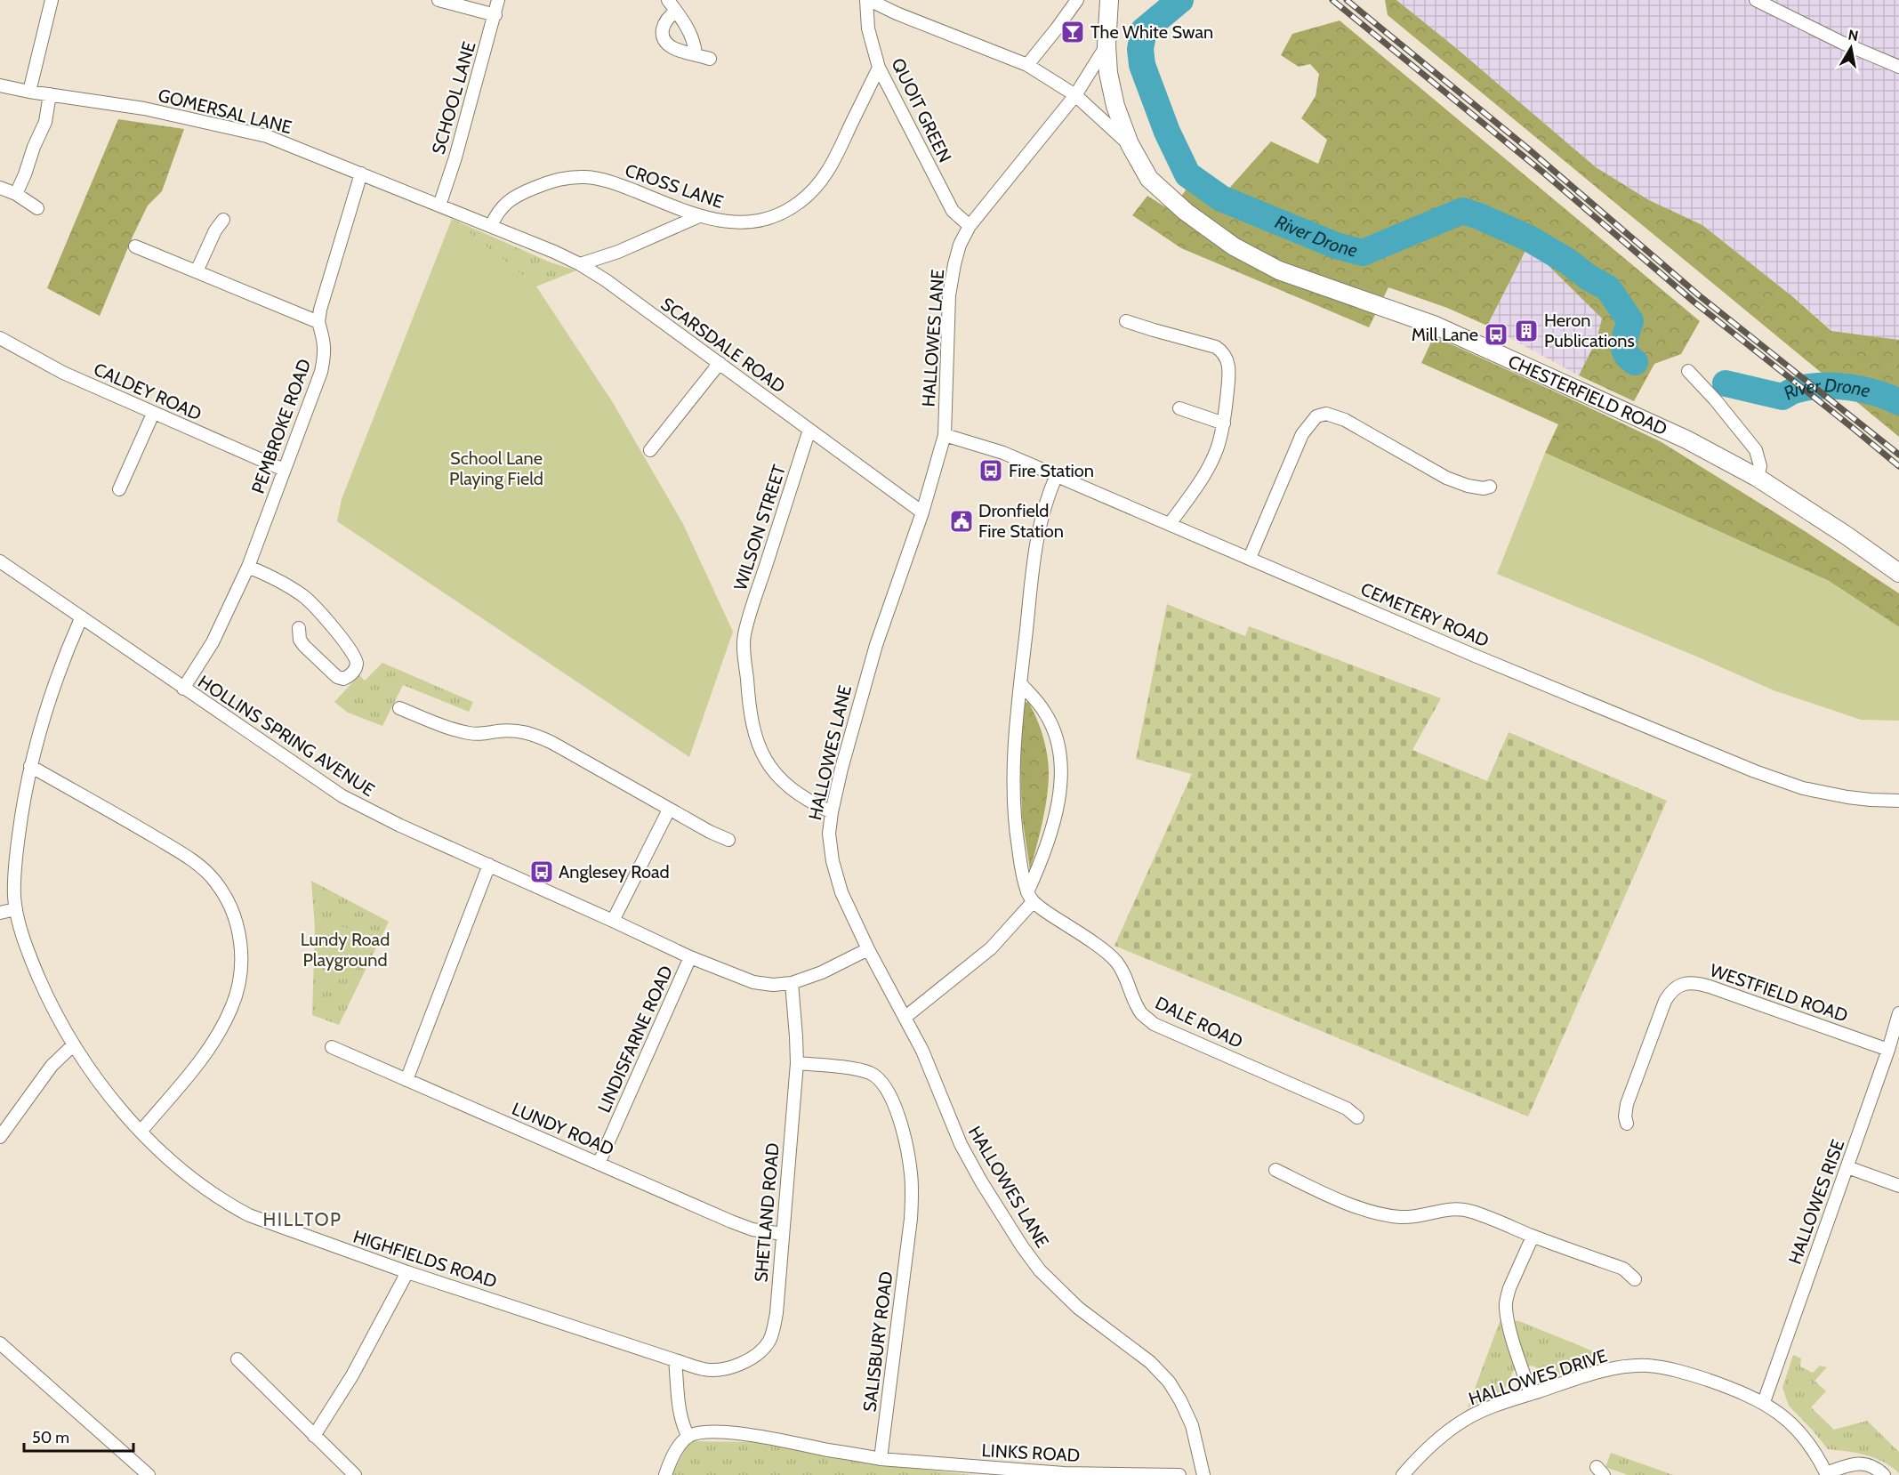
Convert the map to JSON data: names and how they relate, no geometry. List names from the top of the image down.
{
  "streets": {
    "main road": ["CHESTERFIELD ROAD"],
    "street": [
      "SCHOOL LANE",
      "QUOIT GREEN",
      "GOMERSAL LANE",
      "CROSS LANE",
      "HALLOWES LANE",
      "SCARSDALE ROAD",
      "CALDEY ROAD",
      "PEMBROKE ROAD",
      "WILSON STREET",
      "CEMETERY ROAD",
      "HOLLINS SPRING AVENUE",
      "WESTFIELD ROAD",
      "DALE ROAD",
      "LINDISFARNE ROAD",
      "LUNDY ROAD",
      "HALLOWES RISE",
      "SHETLAND ROAD",
      "HIGHFIELDS ROAD",
      "SALISBURY ROAD",
      "HALLOWES DRIVE",
      "LINKS ROAD"
    ]
  },
  "crossings": [
    ["SCHOOL LANE", "GOMERSAL LANE"],
    ["QUOIT GREEN", "CROSS LANE"],
    ["QUOIT GREEN", "HALLOWES LANE"],
    ["GOMERSAL LANE", "CROSS LANE"],
    ["GOMERSAL LANE", "SCARSDALE ROAD"],
    ["CROSS LANE", "SCARSDALE ROAD"],
    ["HALLOWES LANE", "SCARSDALE ROAD"],
    ["HALLOWES LANE", "CHESTERFIELD ROAD"],
    ["HALLOWES LANE", "WILSON STREET"],
    ["HALLOWES LANE", "CEMETERY ROAD"],
    ["HALLOWES LANE", "HOLLINS SPRING AVENUE"],
    ["SCARSDALE ROAD", "WILSON STREET"],
    ["CALDEY ROAD", "PEMBROKE ROAD"],
    ["PEMBROKE ROAD", "HOLLINS SPRING AVENUE"],
    ["HOLLINS SPRING AVENUE", "LINDISFARNE ROAD"],
    ["HOLLINS SPRING AVENUE", "SHETLAND ROAD"],
    ["HOLLINS SPRING AVENUE", "HIGHFIELDS ROAD"],
    ["WESTFIELD ROAD", "HALLOWES RISE"],
    ["LINDISFARNE ROAD", "LUNDY ROAD"],
    ["LUNDY ROAD", "SHETLAND ROAD"],
    ["HALLOWES RISE", "HALLOWES DRIVE"],
    ["SHETLAND ROAD", "HIGHFIELDS ROAD"],
    ["SHETLAND ROAD", "SALISBURY ROAD"],
    ["SALISBURY ROAD", "LINKS ROAD"]
  ],
  "districts": ["HILLTOP"],
  "water": ["River Drone"],
  "parks": ["School Lane Playing Field", "Lundy Road Playground"],
  "places": {
    "bar": ["The White Swan"],
    "building": ["Heron Publications"],
    "bus stop": ["Mill Lane", "Fire Station", "Anglesey Road"],
    "public building": ["Dronfield Fire Station"]
  },
  "scale_bar": "50 m",
  "north": "top"
}
